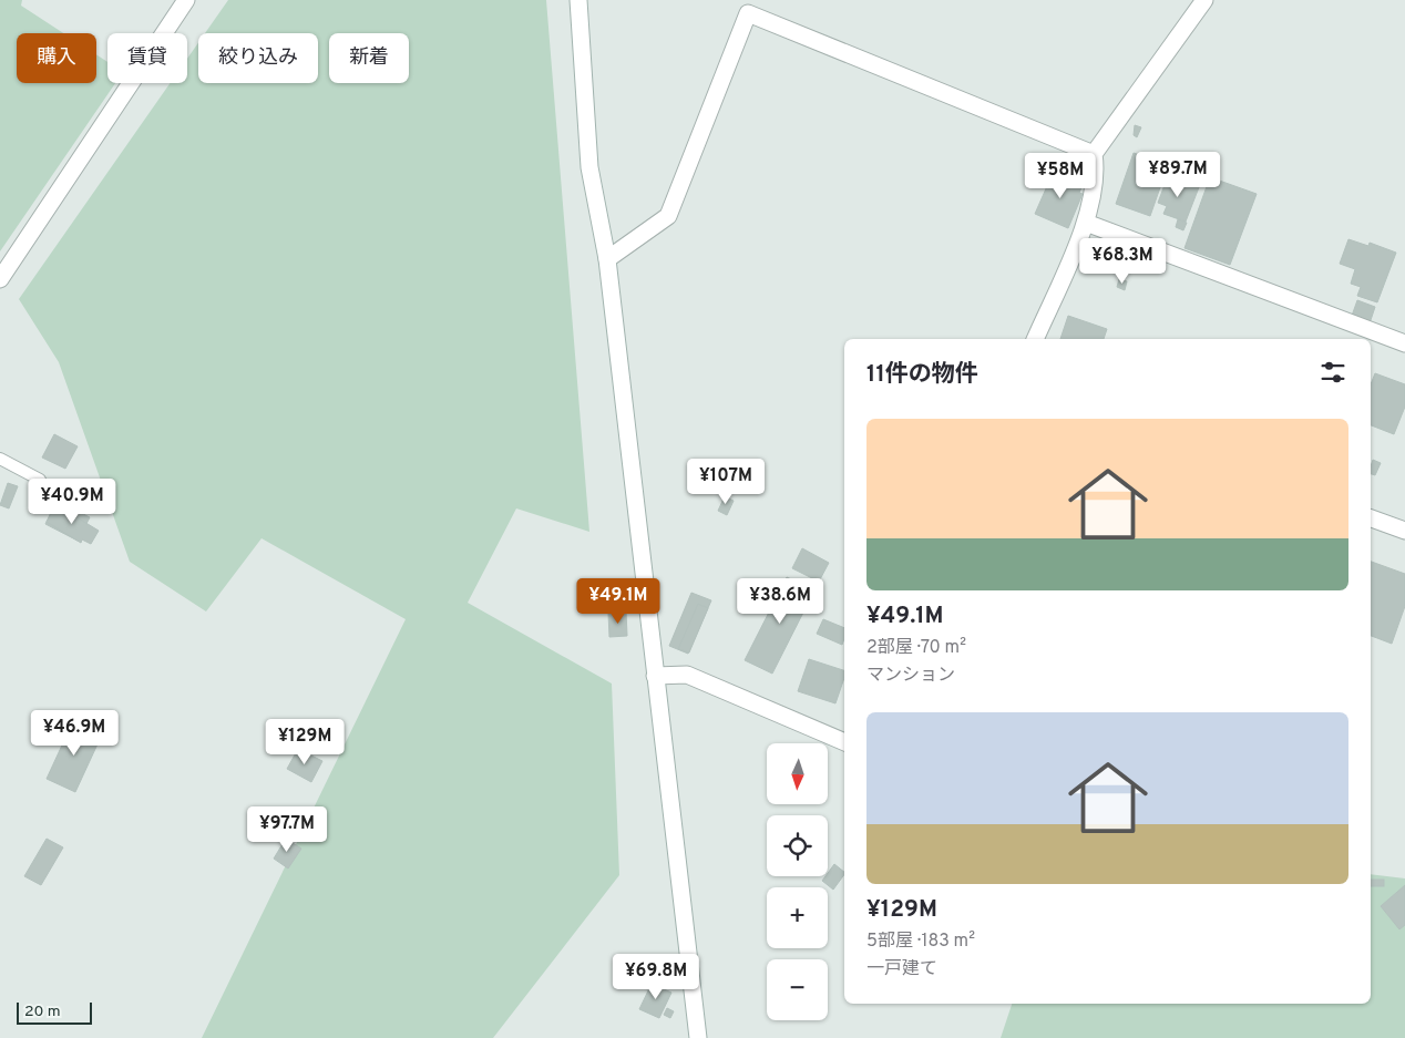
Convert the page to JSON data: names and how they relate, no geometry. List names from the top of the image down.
{
  "scale_bar": "20 m",
  "north": "bottom",
  "page": {
    "chip": [
      "購入",
      "賃貸",
      "絞り込み",
      "新着"
    ],
    "price": [
      "¥89.7M",
      "¥58M",
      "¥68.3M",
      "¥107M",
      "¥40.9M",
      "¥49.1M",
      "¥38.6M",
      "¥46.9M",
      "¥129M",
      "¥97.7M",
      "¥69.8M"
    ],
    "heading": "11件の物件",
    "list": [
      {
        "name": "¥49.1M",
        "note": "2部屋 · 70 m² · マンション"
      },
      {
        "name": "¥129M",
        "note": "5部屋 · 183 m² · 一戸建て"
      }
    ],
    "map_buttons": ["+", "−"],
    "scale": "20 m"
  }
}
